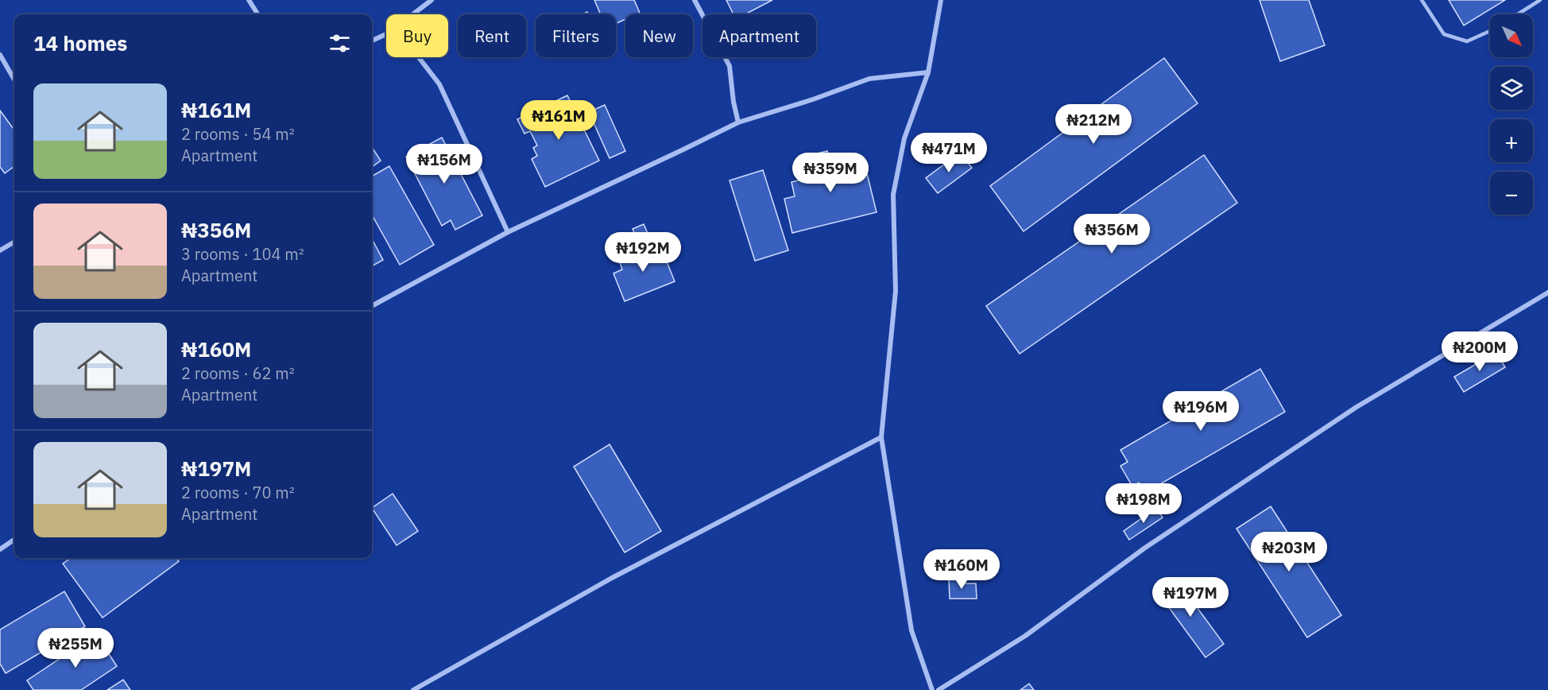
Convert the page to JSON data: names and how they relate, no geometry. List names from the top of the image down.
{
  "north": "bottom right",
  "page": {
    "map_buttons": ["+", "−"],
    "chip": [
      "Buy",
      "Rent",
      "Filters",
      "New",
      "Apartment"
    ],
    "heading": "14 homes",
    "list": [
      {
        "name": "₦161M",
        "note": "2 rooms · 54 m² · Apartment"
      },
      {
        "name": "₦356M",
        "note": "3 rooms · 104 m² · Apartment"
      },
      {
        "name": "₦160M",
        "note": "2 rooms · 62 m² · Apartment"
      },
      {
        "name": "₦197M",
        "note": "2 rooms · 70 m² · Apartment"
      }
    ],
    "price": [
      "₦161M",
      "₦212M",
      "₦471M",
      "₦156M",
      "₦359M",
      "₦356M",
      "₦192M",
      "₦200M",
      "₦196M",
      "₦198M",
      "₦203M",
      "₦160M",
      "₦197M",
      "₦255M"
    ]
  }
}
